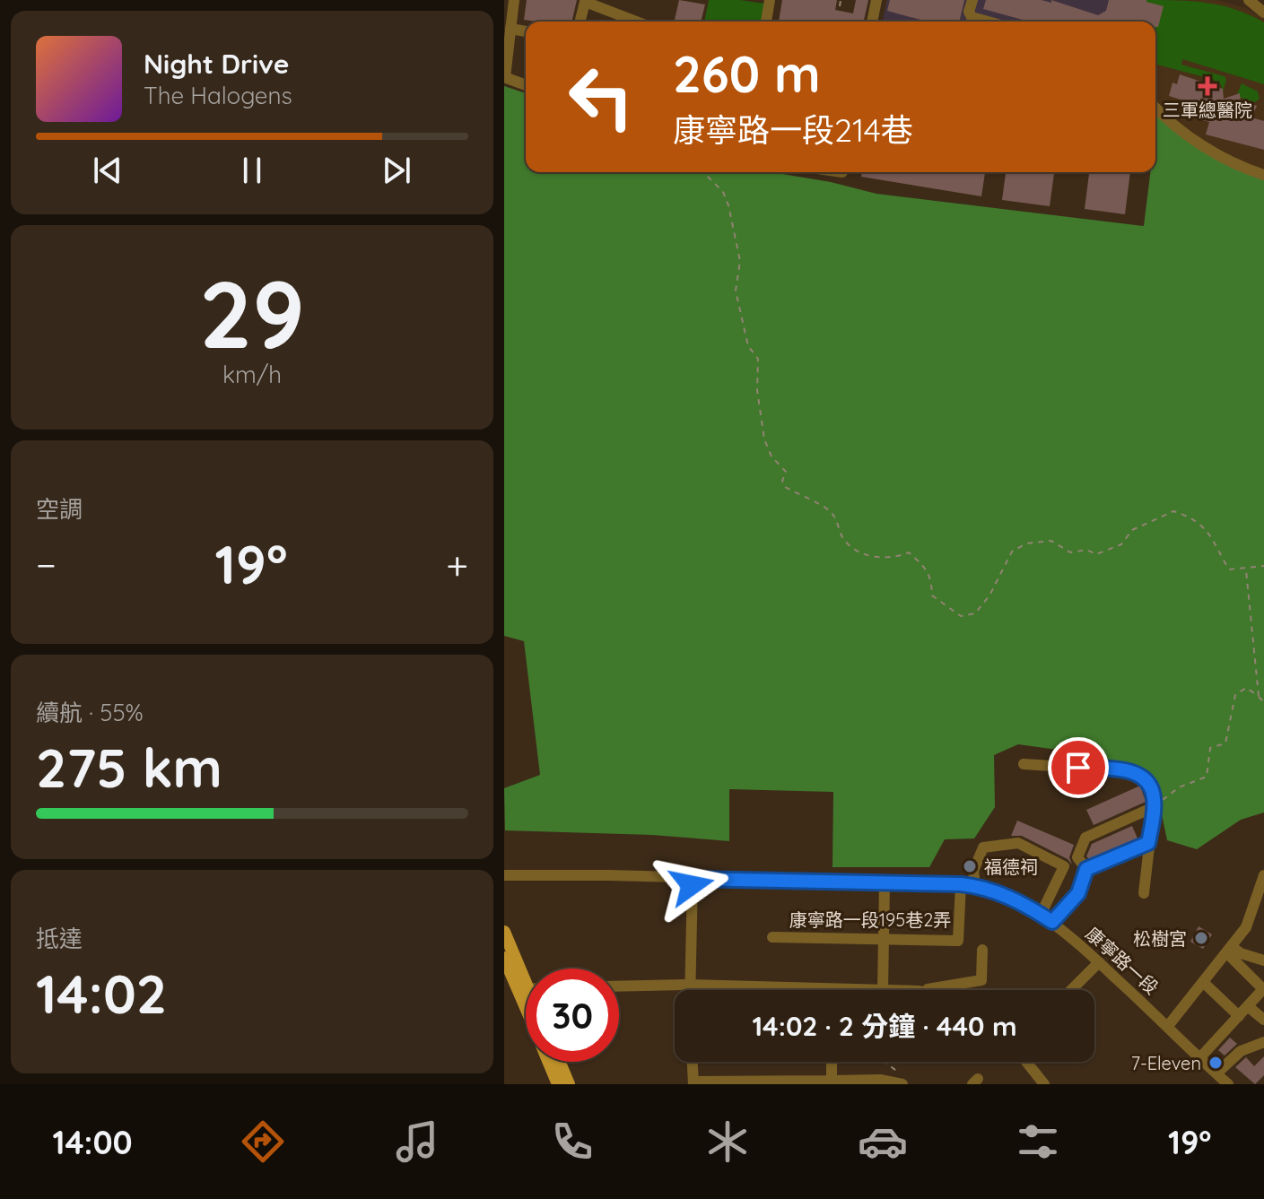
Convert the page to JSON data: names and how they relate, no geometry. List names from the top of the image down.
{
  "streets": {
    "street": ["康寧路一段195巷2弄", "康寧路一段"]
  },
  "crossings": [
    ["康寧路一段195巷2弄", "康寧路一段"]
  ],
  "places": {
    "health": ["三軍總醫院"],
    "other": ["福德祠", "松樹宮", "7-Eleven"]
  },
  "page": {
    "turn": ["260 m", "康寧路一段214巷"],
    "song": ["Night Drive", "The Halogens"],
    "tile": [
      ["29", "km/h"],
      "空調",
      ["續航 · 55%", "275 km"],
      ["抵達", "14:02"]
    ],
    "heat": ["−", "19°", "+"],
    "limit": "30",
    "trip": "14:02 · 2 分鐘 · 440 m",
    "tabs": ["14:00", "19°"]
  }
}
